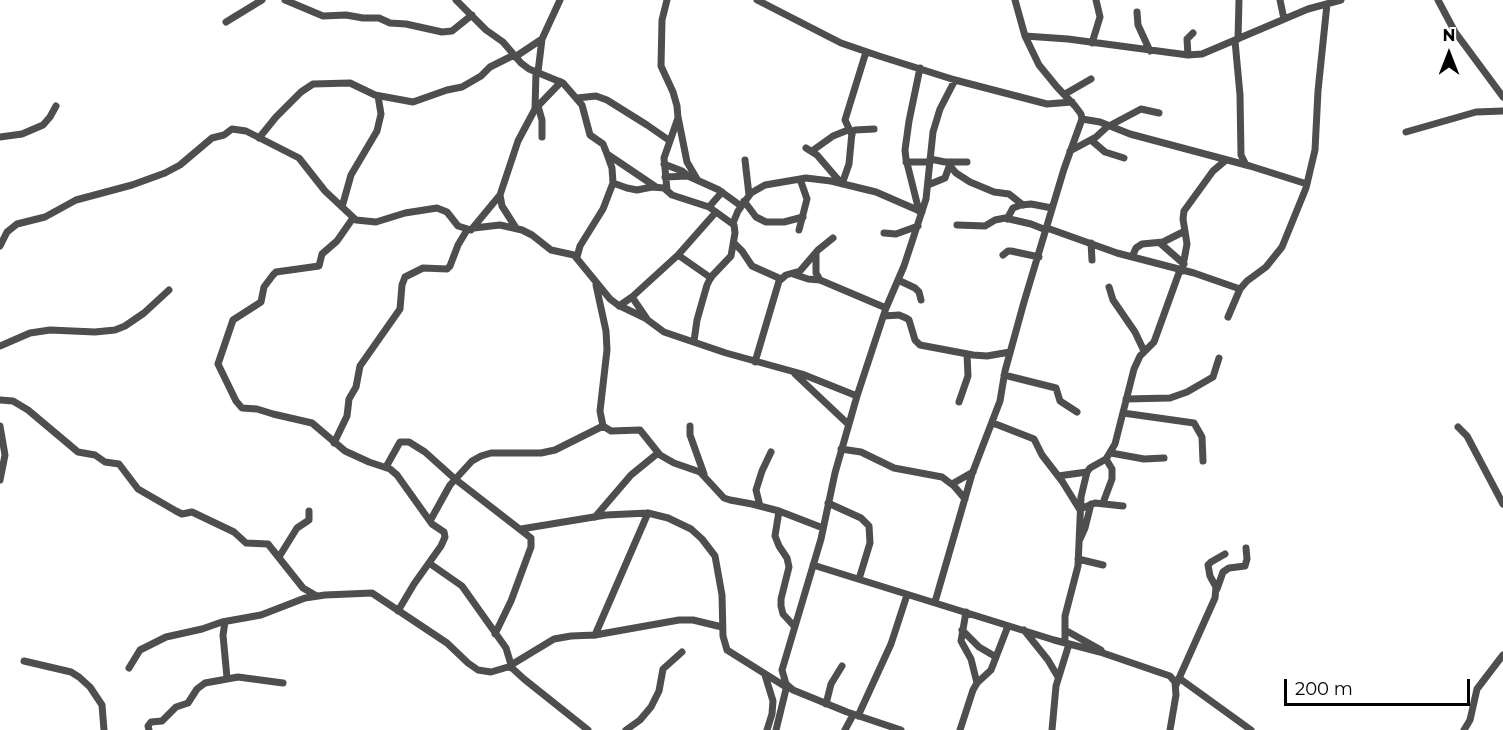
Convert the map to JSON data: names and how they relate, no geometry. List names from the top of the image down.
{
  "scale_bar": "200 m",
  "north": "top"
}
